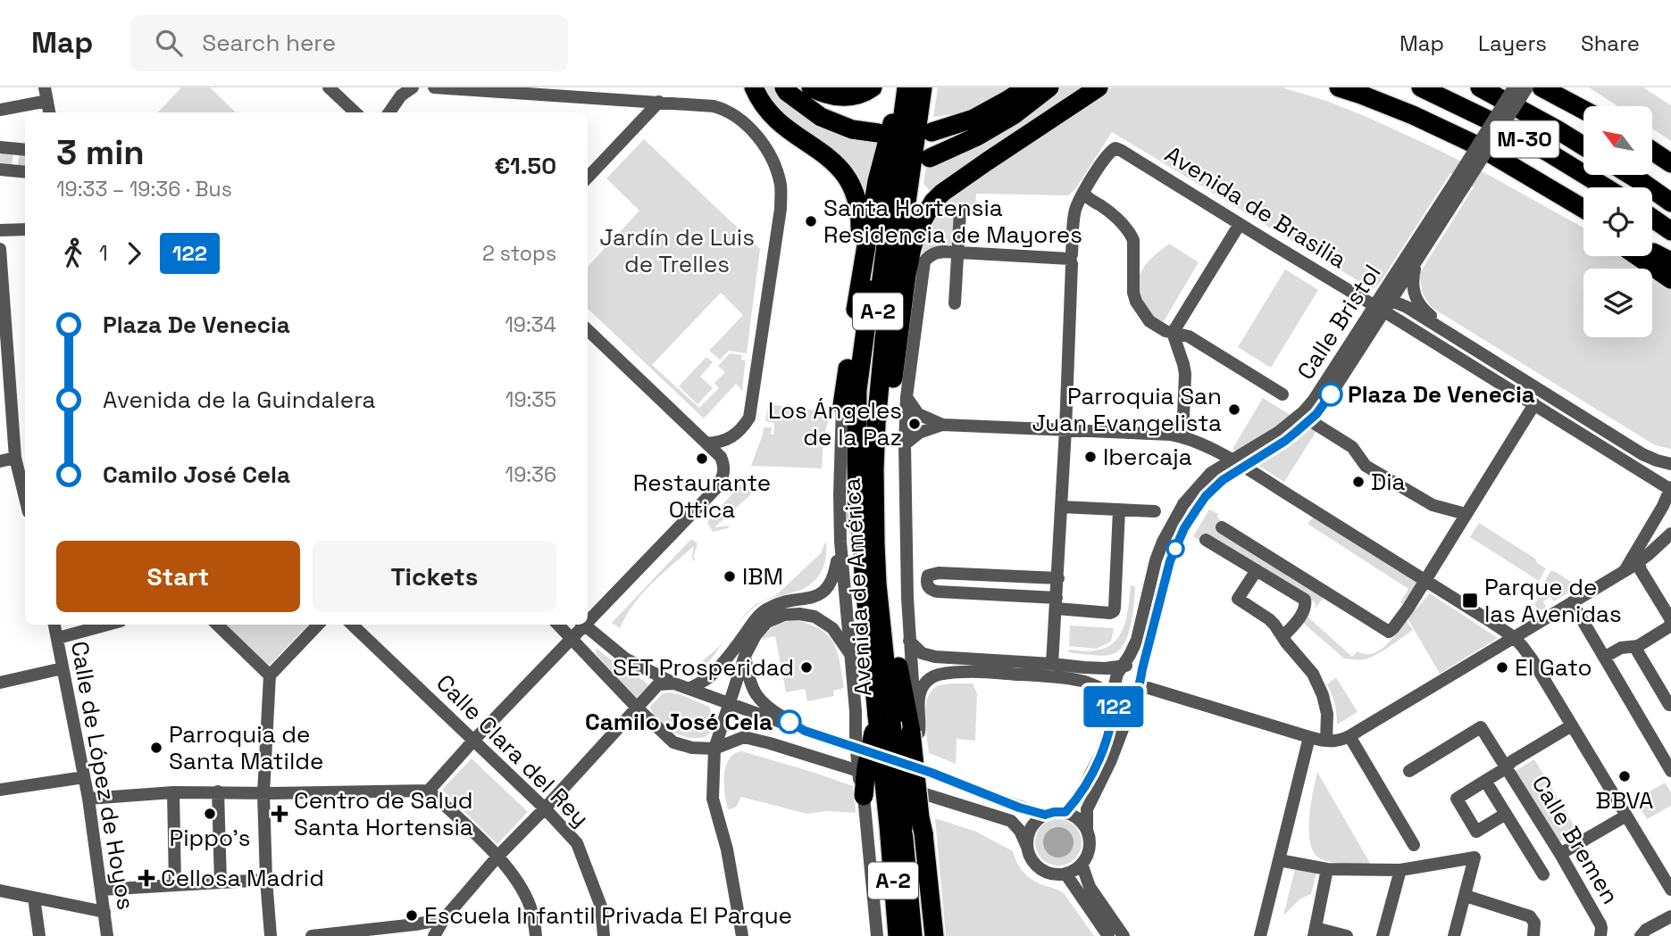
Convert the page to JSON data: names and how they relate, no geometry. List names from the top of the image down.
{
  "streets": {
    "highway": ["M-30", "A-2", "Avenida de América"],
    "street": [
      "Avenida de Brasilia",
      "Calle Bristol",
      "Calle Clara del Rey",
      "Calle de López de Hoyos",
      "Calle Bremen"
    ]
  },
  "crossings": [
    ["Avenida de Brasilia", "Calle Bristol"],
    ["A-2", "Avenida de América"],
    ["Calle Bristol", "Avenida de América"]
  ],
  "parks": ["Jardín de Luis de Trelles"],
  "places": {
    "other": [
      "Santa Hortensia Residencia de Mayores",
      "Plaza De Venecia",
      "Parroquia San Juan Evangelista",
      "Los Ángeles de la Paz",
      "Ibercaja",
      "Restaurante Ottica",
      "Dia",
      "IBM",
      "SET Prosperidad",
      "El Gato",
      "Camilo José Cela",
      "Parroquia de Santa Matilde",
      "BBVA",
      "Pippo's",
      "Escuela Infantil Privada El Parque"
    ],
    "transit": ["Parque de las Avenidas"],
    "health": ["Centro de Salud Santa Hortensia", "Cellosa Madrid"]
  },
  "lines": ["bus line 122"],
  "north": "top left",
  "page": {
    "header": "Map",
    "search": "Search here",
    "nav": ["Map", "Layers", "Share"],
    "on_map": "122",
    "heading": ["3 min", "19:33 – 19:36 · Bus", "€1.50"],
    "legs": ["1", "122", "2 stops"],
    "list": [
      {
        "name": "Plaza De Venecia",
        "value": "19:34"
      },
      {
        "name": "Avenida de la Guindalera",
        "value": "19:35"
      },
      {
        "name": "Camilo José Cela",
        "value": "19:36"
      }
    ],
    "buttons": ["Start", "Tickets"]
  }
}
